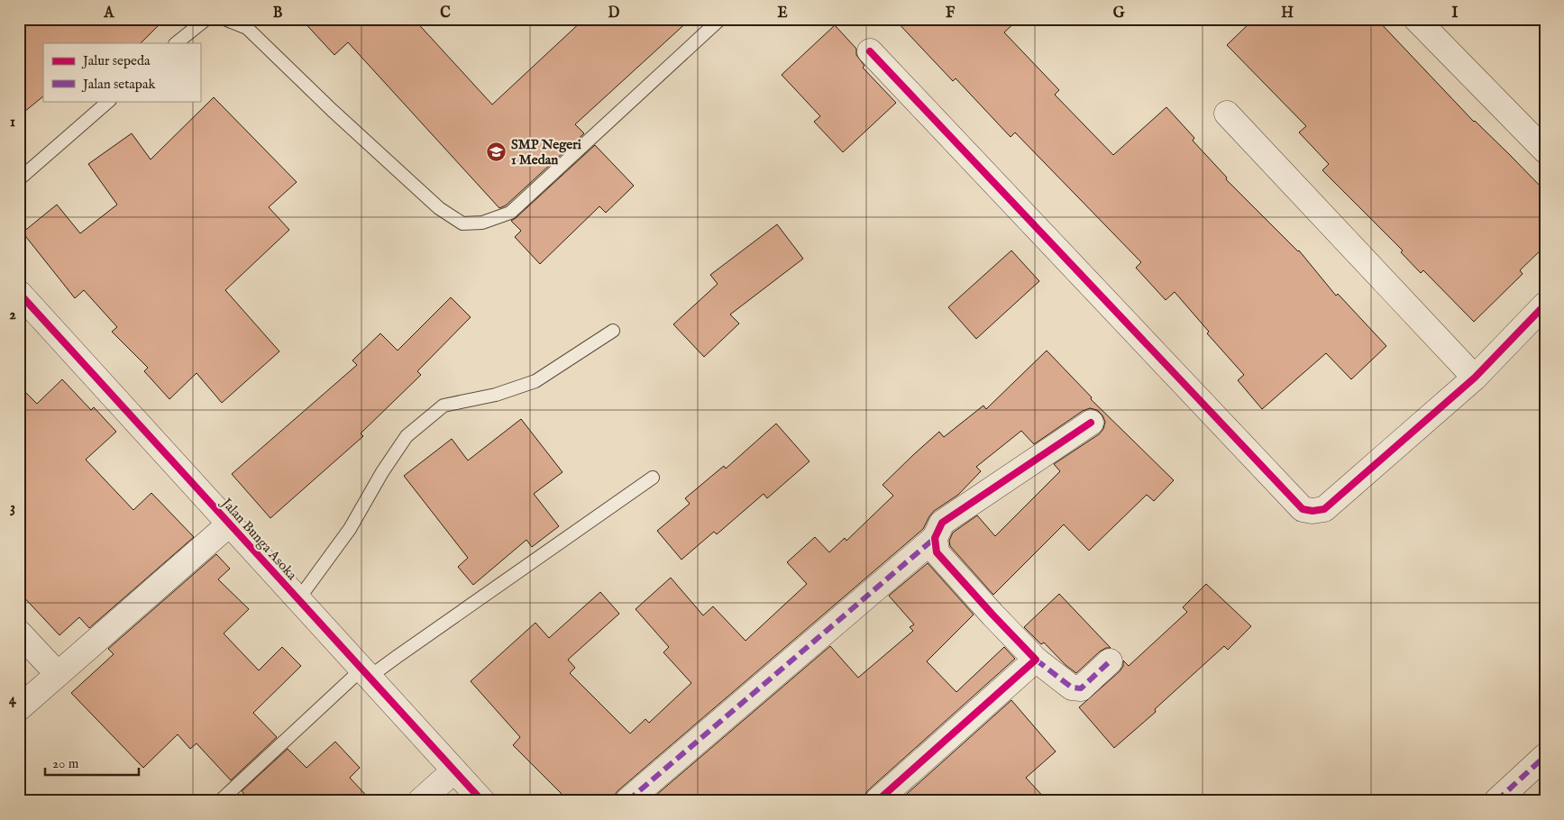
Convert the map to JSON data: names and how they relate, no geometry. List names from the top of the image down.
{
  "streets": {
    "street": ["Jalan Bunga Asoka"]
  },
  "places": {
    "school or university": ["SMP Negeri 1 Medan"]
  },
  "legend": ["Jalur sepeda", "Jalan setapak"],
  "scale_bar": "20 m",
  "grid": {
    "columns": [
      "A",
      "B",
      "C",
      "D",
      "E",
      "F",
      "G",
      "H",
      "I"
    ],
    "rows": [
      "1",
      "2",
      "3",
      "4"
    ]
  }
}
